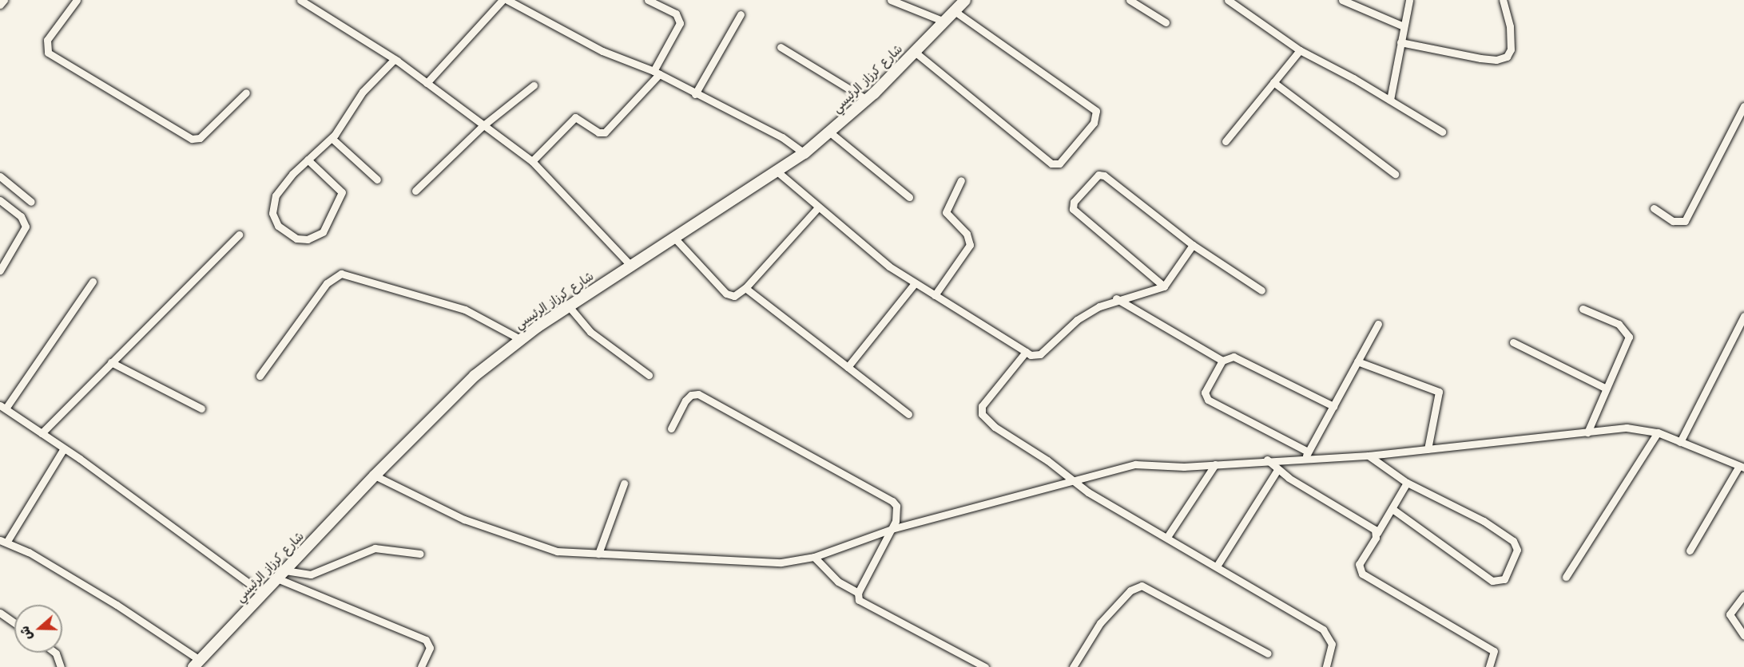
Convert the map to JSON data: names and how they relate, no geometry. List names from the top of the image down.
{
  "streets": {
    "street": ["شارع كرزاز الرئيسي"]
  },
  "north": "left"
}
